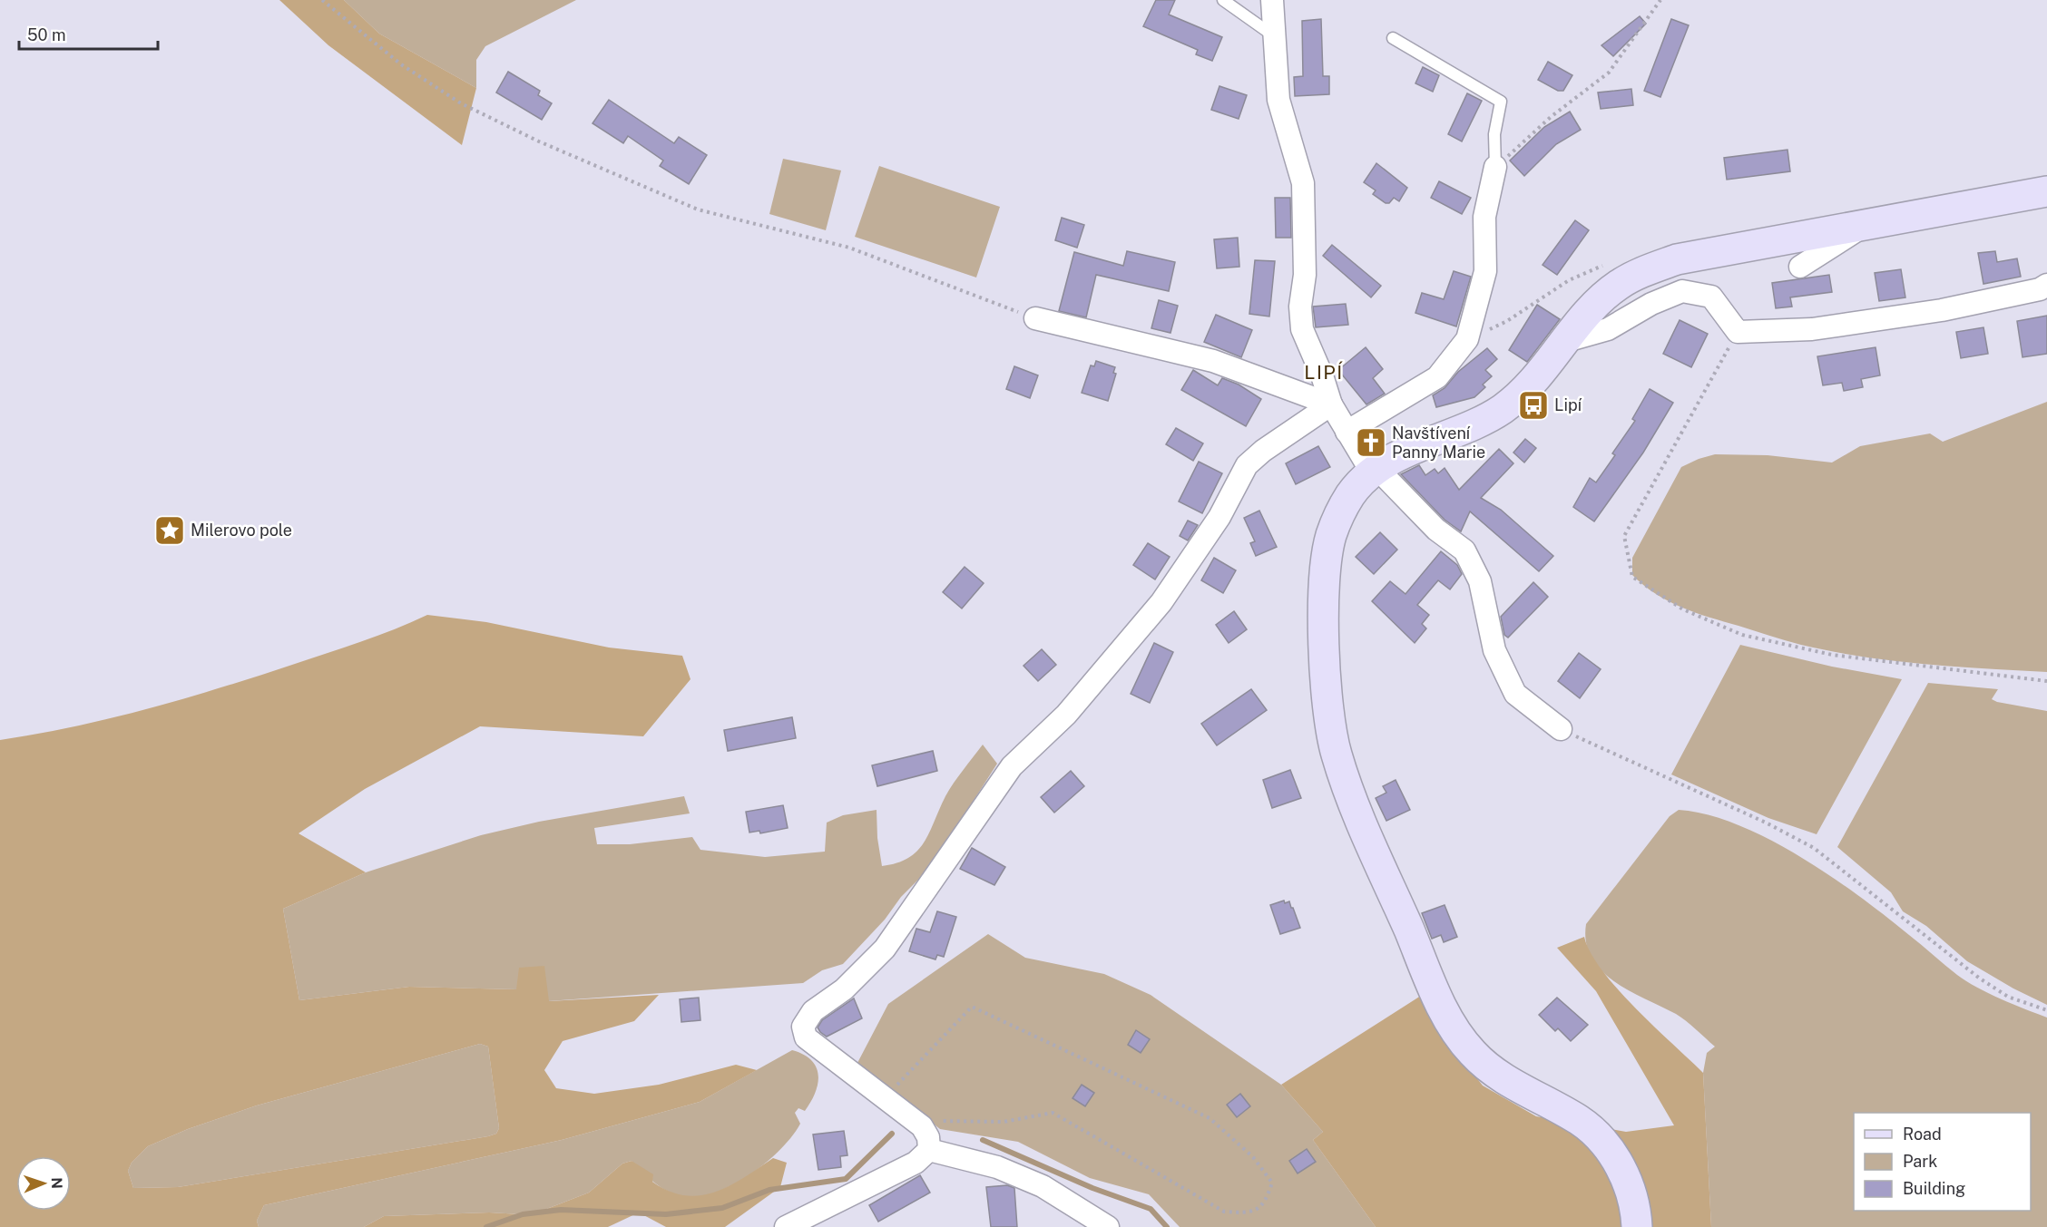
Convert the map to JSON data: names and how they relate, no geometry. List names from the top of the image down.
{
  "districts": ["LIPÍ"],
  "places": {
    "bus stop": ["Lipí"],
    "church": ["Navštívení Panny Marie"],
    "place": ["Milerovo pole"]
  },
  "legend": ["Road", "Park", "Building"],
  "scale_bar": "50 m",
  "north": "right"
}
